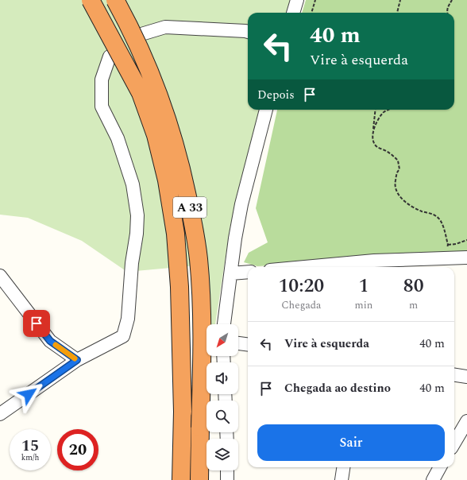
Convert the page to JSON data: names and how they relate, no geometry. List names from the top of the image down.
{
  "streets": {
    "highway": ["A 33"]
  },
  "north": "bottom left",
  "page": {
    "turn": ["40 m", "Vire à esquerda"],
    "then": "Depois",
    "eta": [
      "10:20",
      "Chegada",
      "1",
      "min",
      "80",
      "m"
    ],
    "list": [
      {
        "name": "Vire à esquerda",
        "value": "40 m"
      },
      {
        "name": "Chegada ao destino",
        "value": "40 m"
      }
    ],
    "buttons": "Sair",
    "speed": "15 km/h",
    "limit": "20"
  }
}
